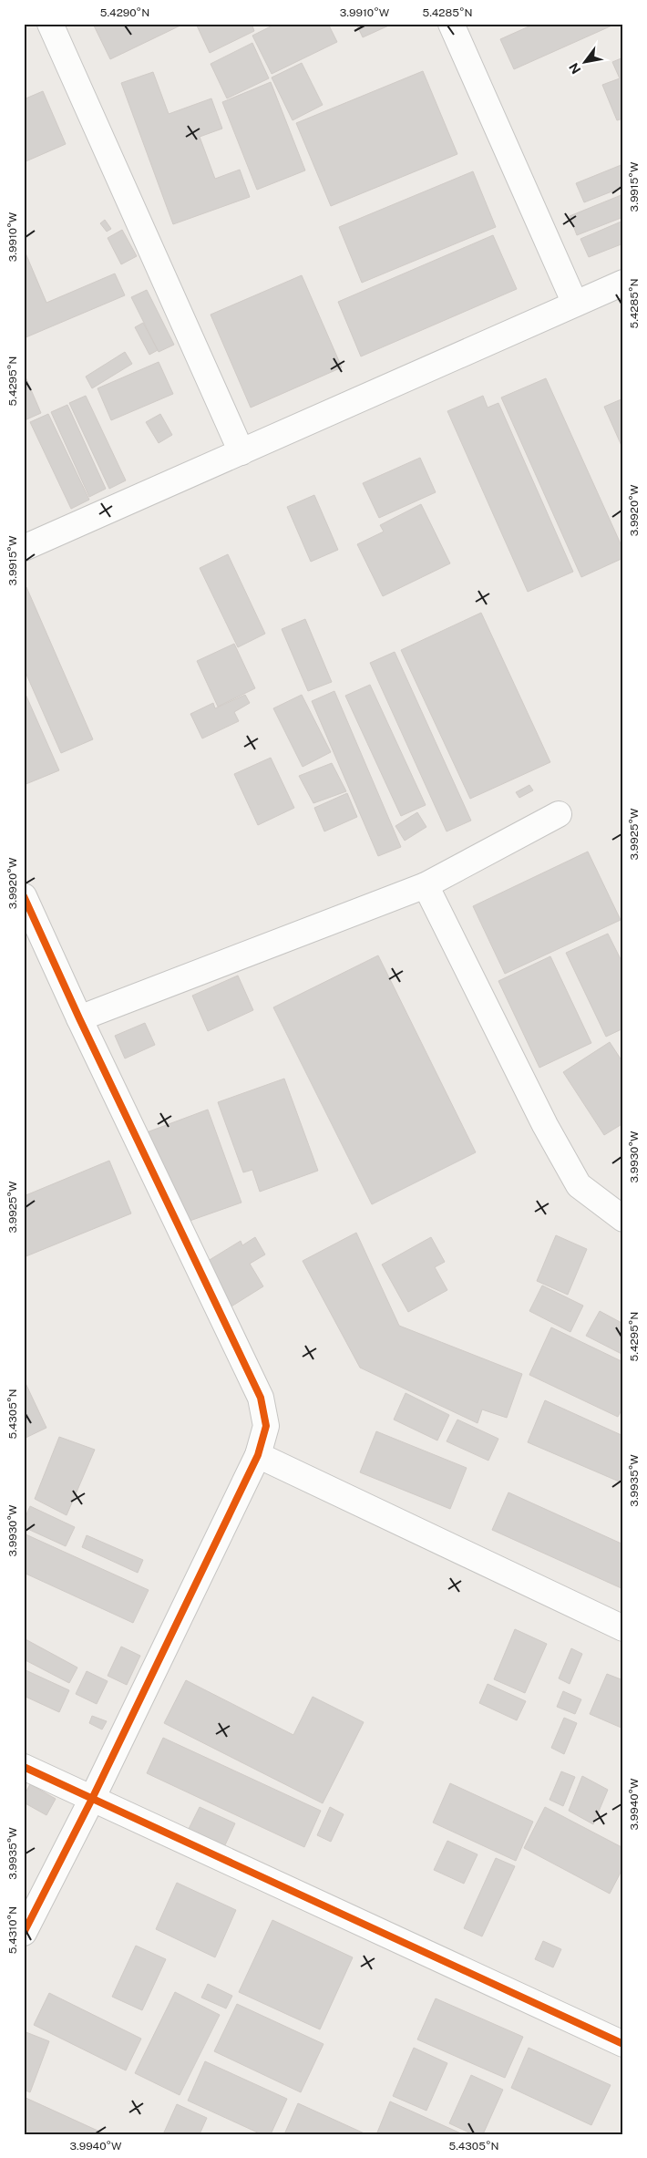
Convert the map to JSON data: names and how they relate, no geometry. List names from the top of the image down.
{
  "north": "bottom left",
  "coordinates": [
    "5.4290°N",
    "3.9910°W",
    "5.4285°N",
    "3.9915°W",
    "5.4295°N",
    "3.9920°W",
    "3.9925°W",
    "3.9930°W",
    "5.4305°N",
    "3.9935°W",
    "3.9940°W",
    "5.4310°N"
  ]
}
